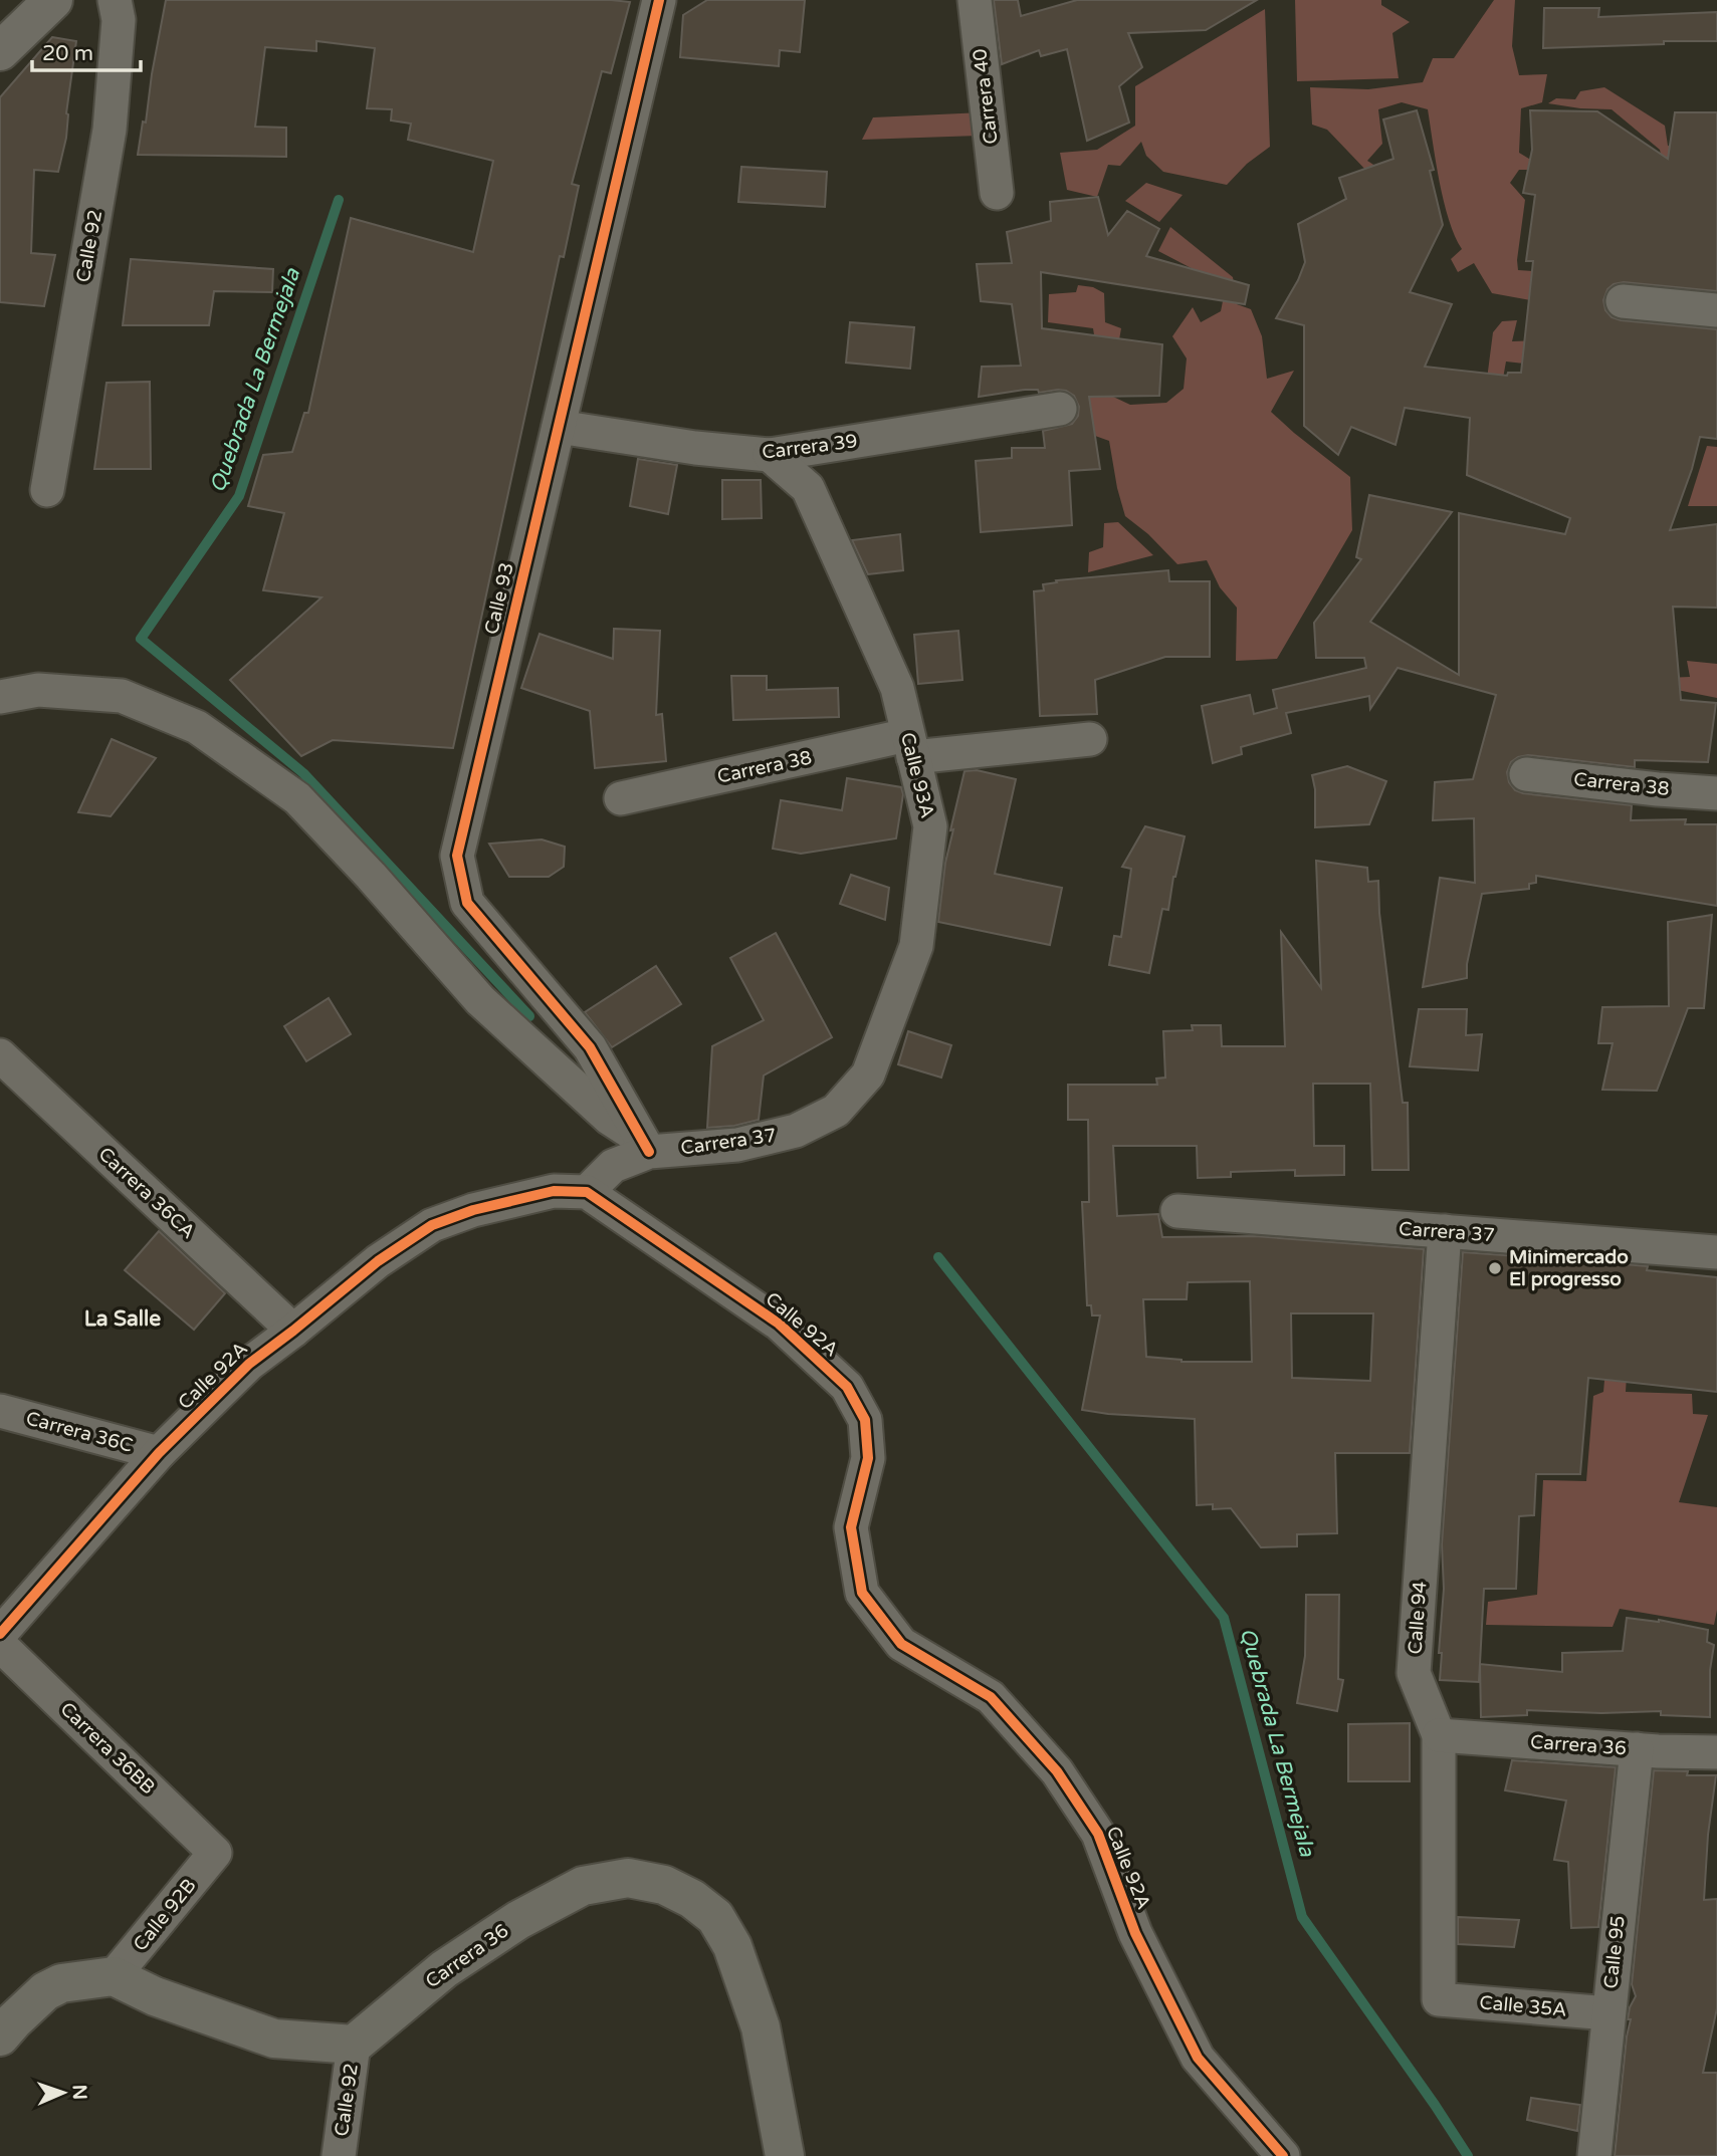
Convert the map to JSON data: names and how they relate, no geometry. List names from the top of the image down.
{
  "streets": {
    "main road": ["Carrera 36"],
    "street": [
      "Carrera 40",
      "Calle 92",
      "Carrera 39",
      "Calle 93",
      "Carrera 38",
      "Calle 93A",
      "Carrera 37",
      "Carrera 36CA",
      "Calle 92A",
      "Carrera 36C",
      "Calle 94",
      "Carrera 36BB",
      "Calle 92B",
      "Calle 95",
      "Calle 35A"
    ]
  },
  "crossings": [
    ["Calle 92", "Carrera 36"],
    ["Carrera 39", "Calle 93"],
    ["Carrera 39", "Calle 93A"],
    ["Calle 93", "Carrera 37"],
    ["Carrera 38", "Calle 93A"],
    ["Calle 93A", "Carrera 37"],
    ["Carrera 37", "Calle 92A"],
    ["Carrera 37", "Calle 94"],
    ["Carrera 36CA", "Calle 92A"],
    ["Calle 92A", "Carrera 36C"],
    ["Calle 94", "Carrera 36"],
    ["Calle 94", "Calle 35A"],
    ["Carrera 36", "Calle 95"],
    ["Carrera 36BB", "Calle 92B"],
    ["Calle 95", "Calle 35A"]
  ],
  "districts": ["La Salle"],
  "water": ["Quebrada La Bermejala"],
  "places": ["Minimercado El progresso"],
  "scale_bar": "20 m",
  "north": "right"
}
